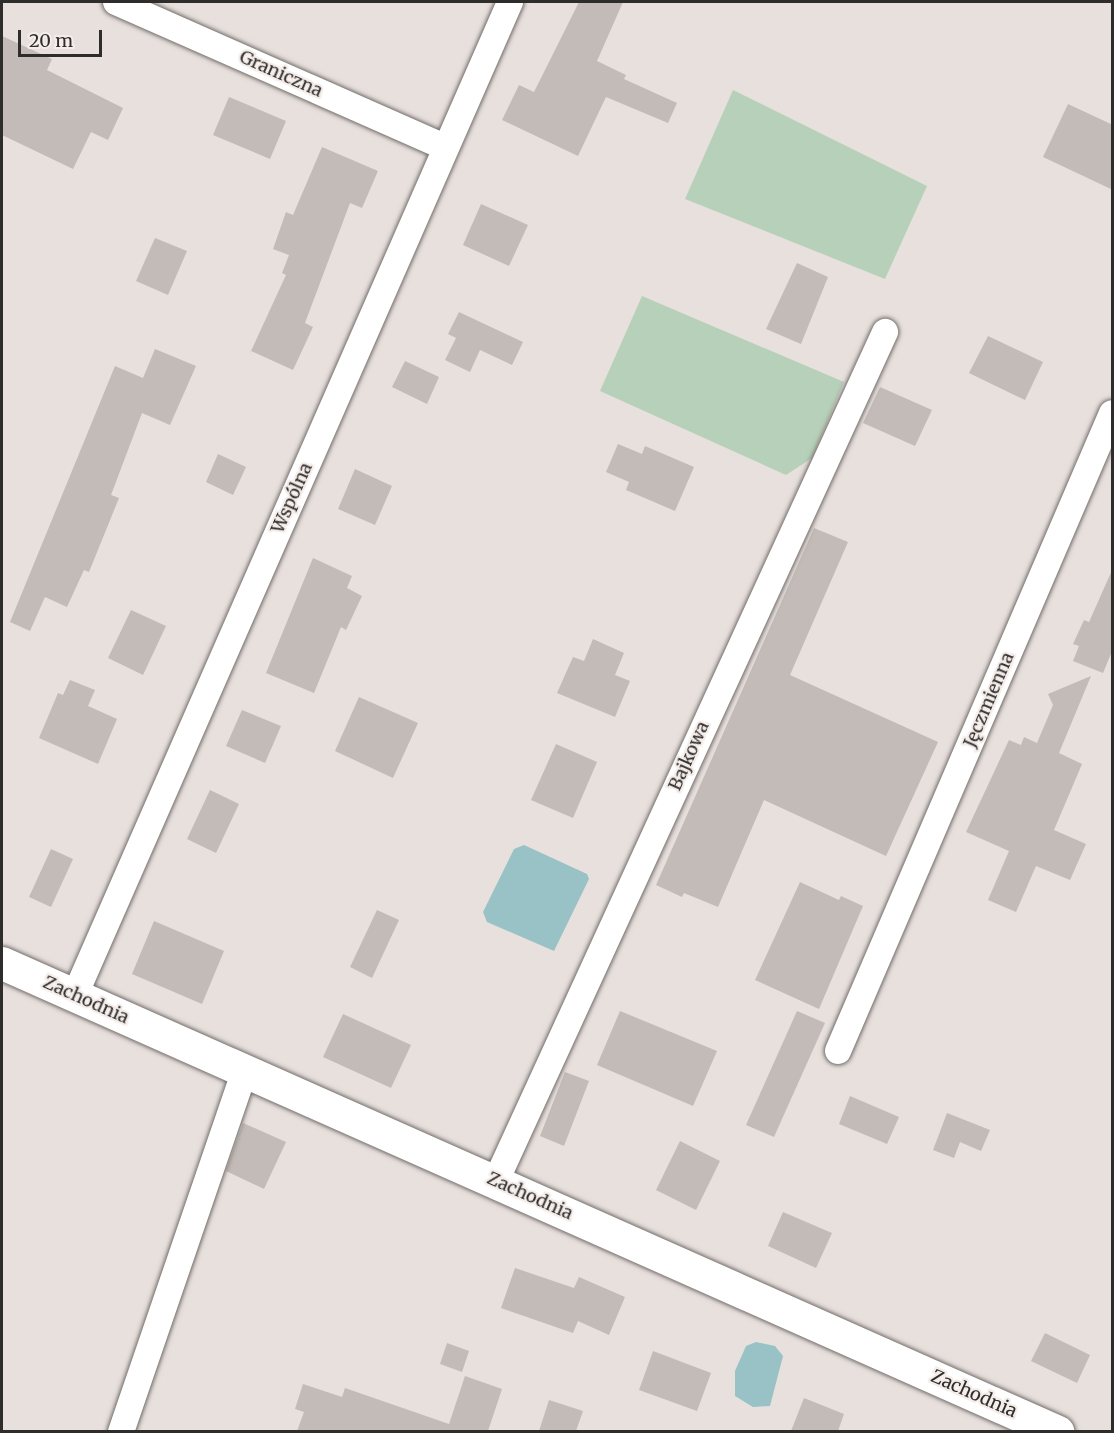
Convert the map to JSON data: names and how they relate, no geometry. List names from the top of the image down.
{
  "streets": {
    "street": [
      "Graniczna",
      "Wspólna",
      "Jęczmienna",
      "Bajkowa",
      "Zachodnia"
    ]
  },
  "crossings": [
    ["Graniczna", "Wspólna"],
    ["Wspólna", "Zachodnia"],
    ["Bajkowa", "Zachodnia"]
  ],
  "scale_bar": "20 m"
}
